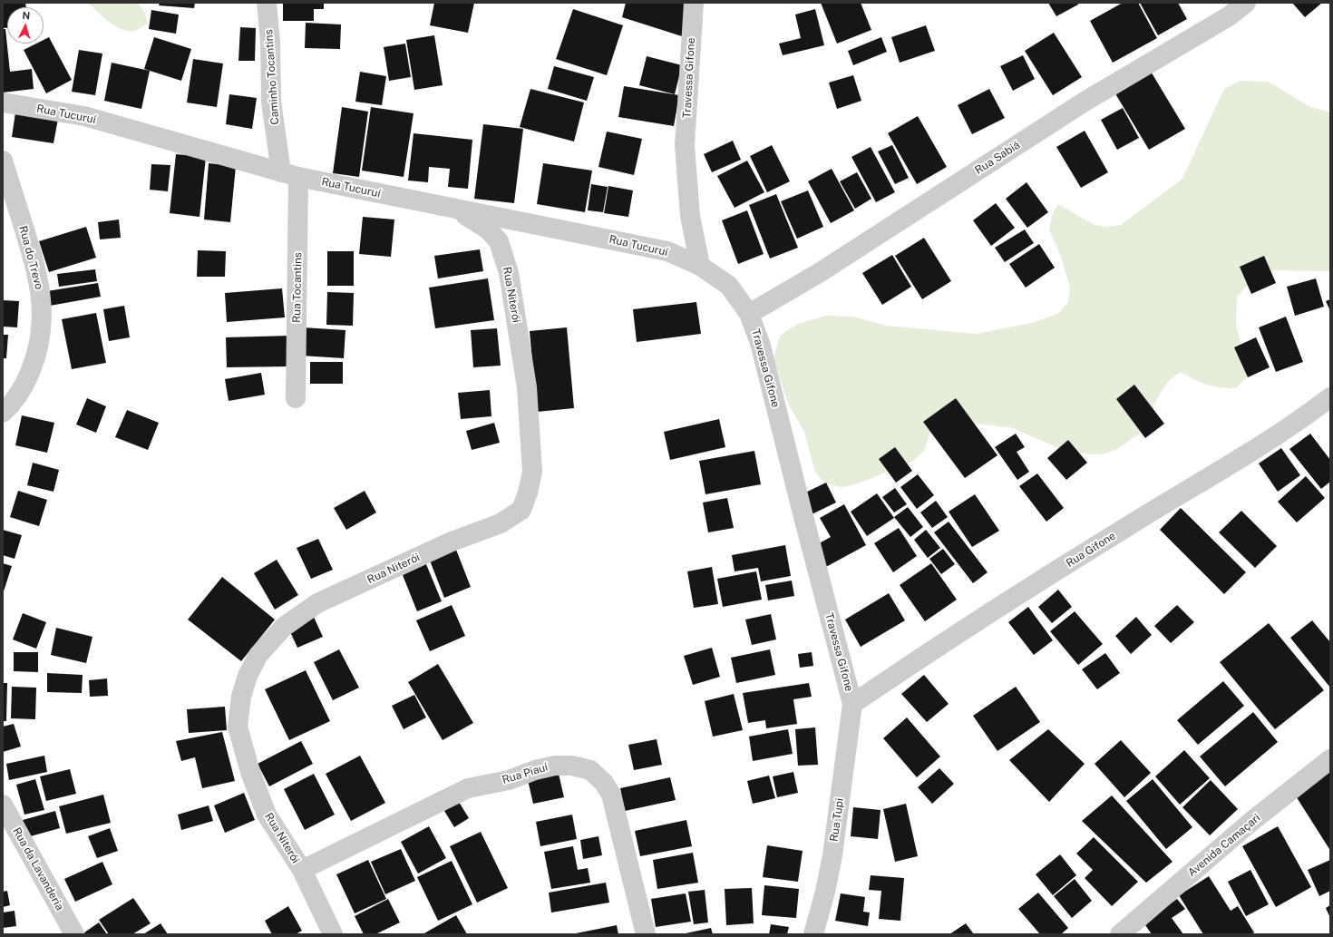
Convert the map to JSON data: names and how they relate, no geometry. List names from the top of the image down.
{
  "streets": {
    "street": [
      "Caminho Tocantins",
      "Travessa Gifone",
      "Rua Tucuruí",
      "Rua Sabiá",
      "Rua do Trevo",
      "Rua Tocantins",
      "Rua Niterói",
      "Rua Gifone",
      "Rua Piauí",
      "Rua Tupi",
      "Avenida Camaçari",
      "Rua da Lavanderia"
    ]
  },
  "crossings": [
    ["Caminho Tocantins", "Rua Tucuruí"],
    ["Caminho Tocantins", "Rua Tocantins"],
    ["Travessa Gifone", "Rua Tucuruí"],
    ["Travessa Gifone", "Rua Sabiá"],
    ["Travessa Gifone", "Rua Gifone"],
    ["Travessa Gifone", "Rua Tupi"],
    ["Rua Tucuruí", "Rua Tocantins"],
    ["Rua Tucuruí", "Rua Niterói"],
    ["Rua Niterói", "Rua Piauí"],
    ["Rua Gifone", "Rua Tupi"]
  ],
  "north": "top"
}
